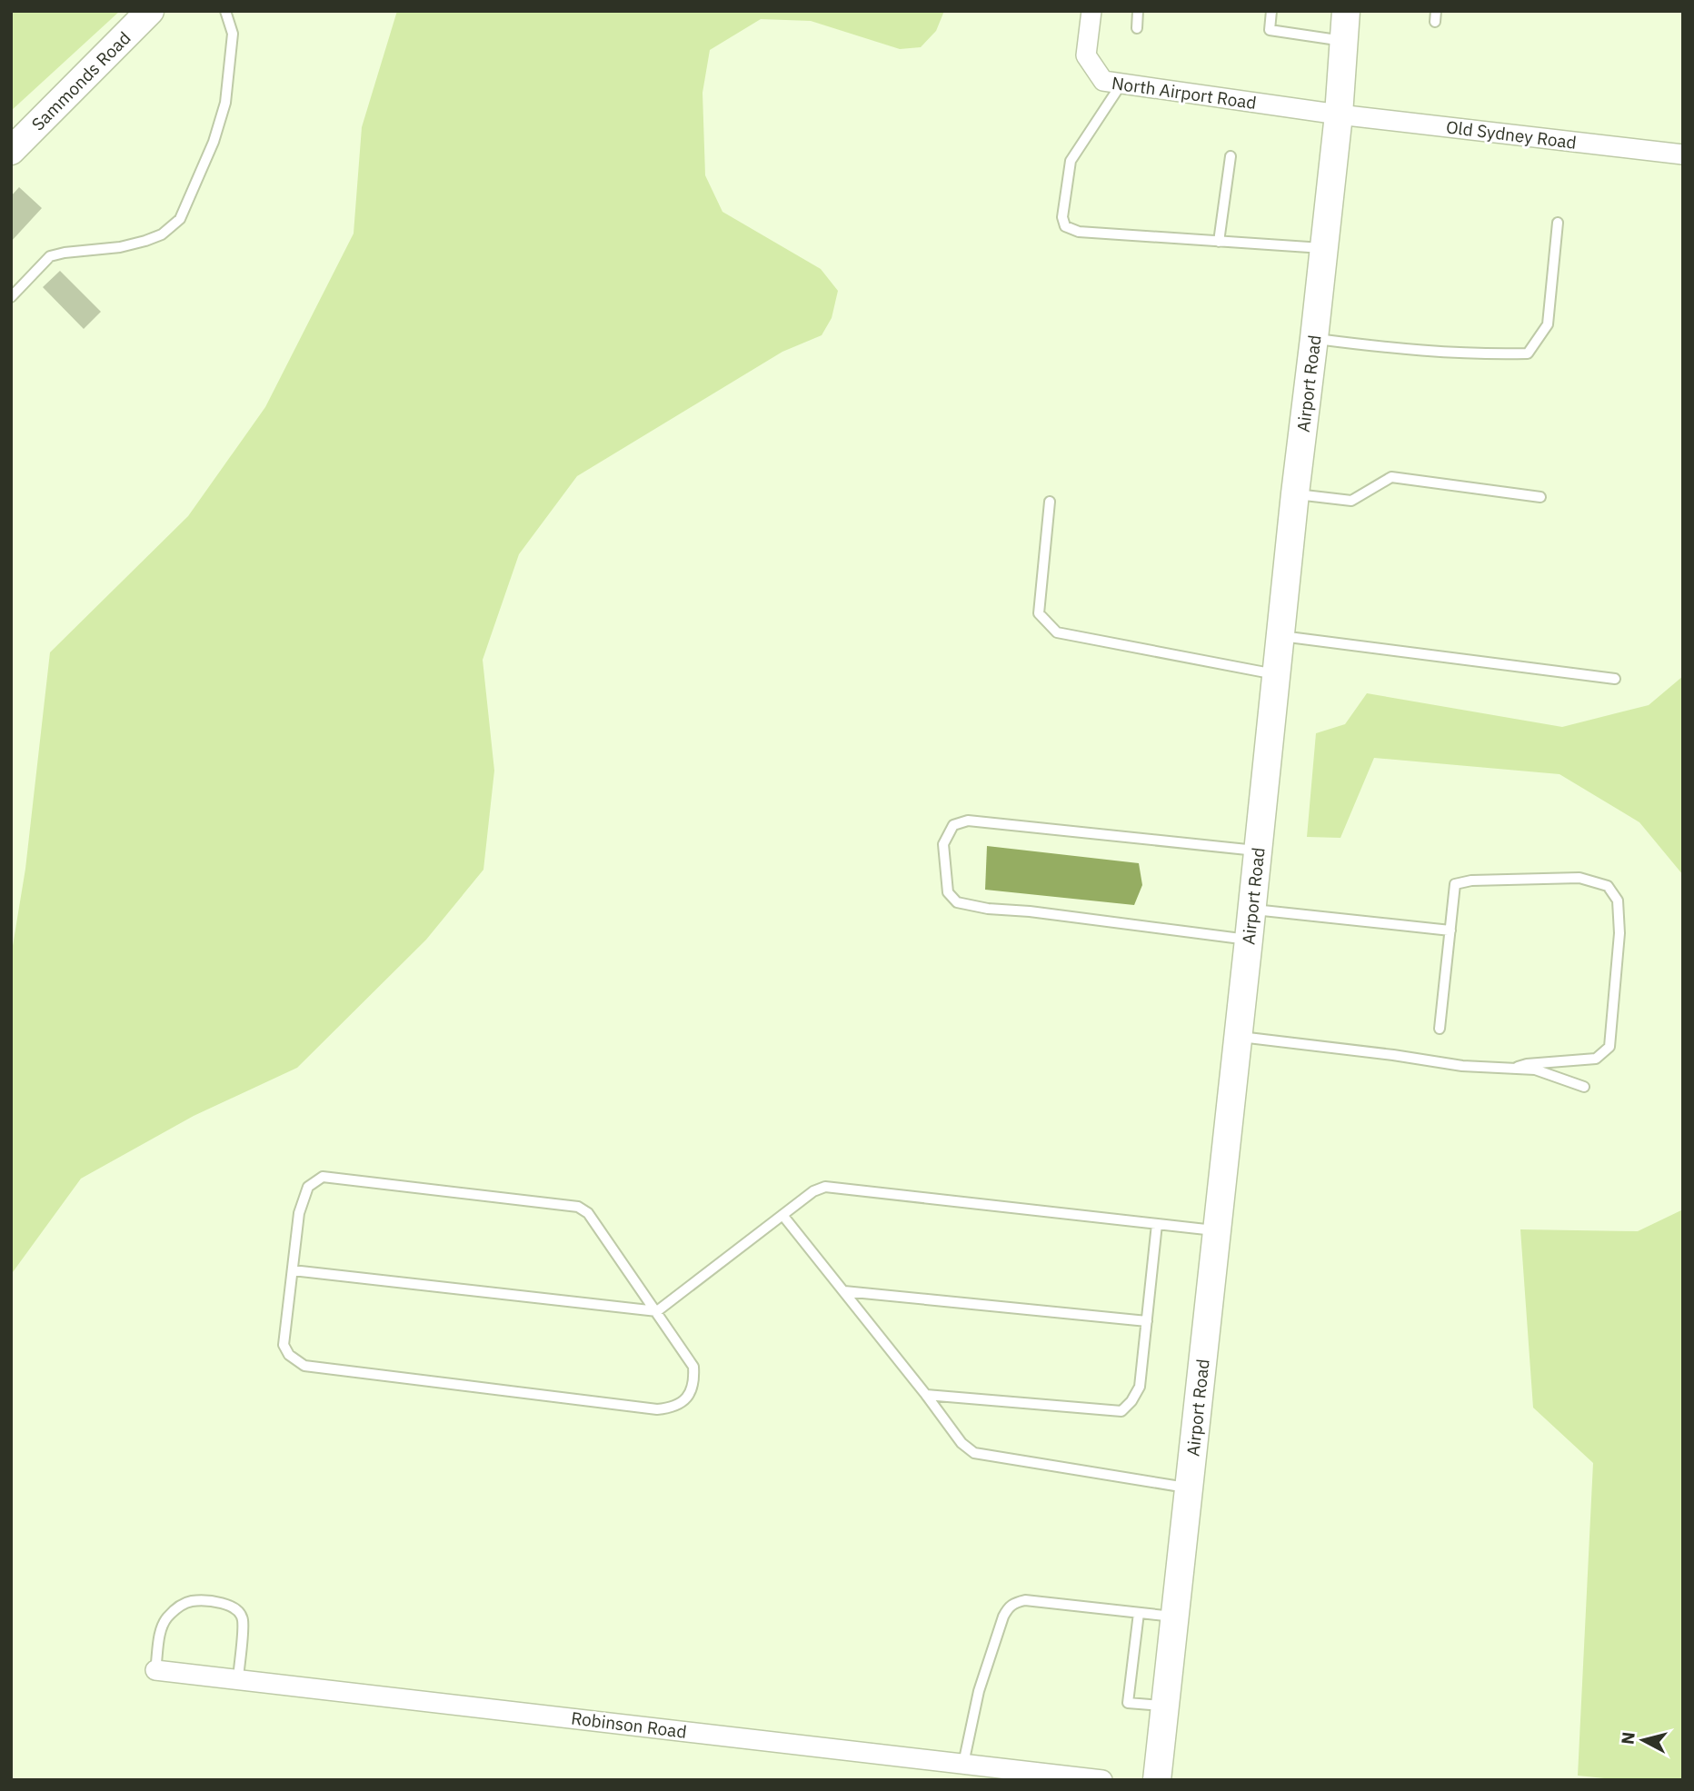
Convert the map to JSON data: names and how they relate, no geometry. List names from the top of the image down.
{
  "streets": {
    "street": [
      "Sammonds Road",
      "North Airport Road",
      "Old Sydney Road",
      "Airport Road",
      "Robinson Road"
    ]
  },
  "crossings": [
    ["North Airport Road", "Old Sydney Road"],
    ["North Airport Road", "Airport Road"],
    ["Old Sydney Road", "Airport Road"]
  ],
  "north": "left"
}
